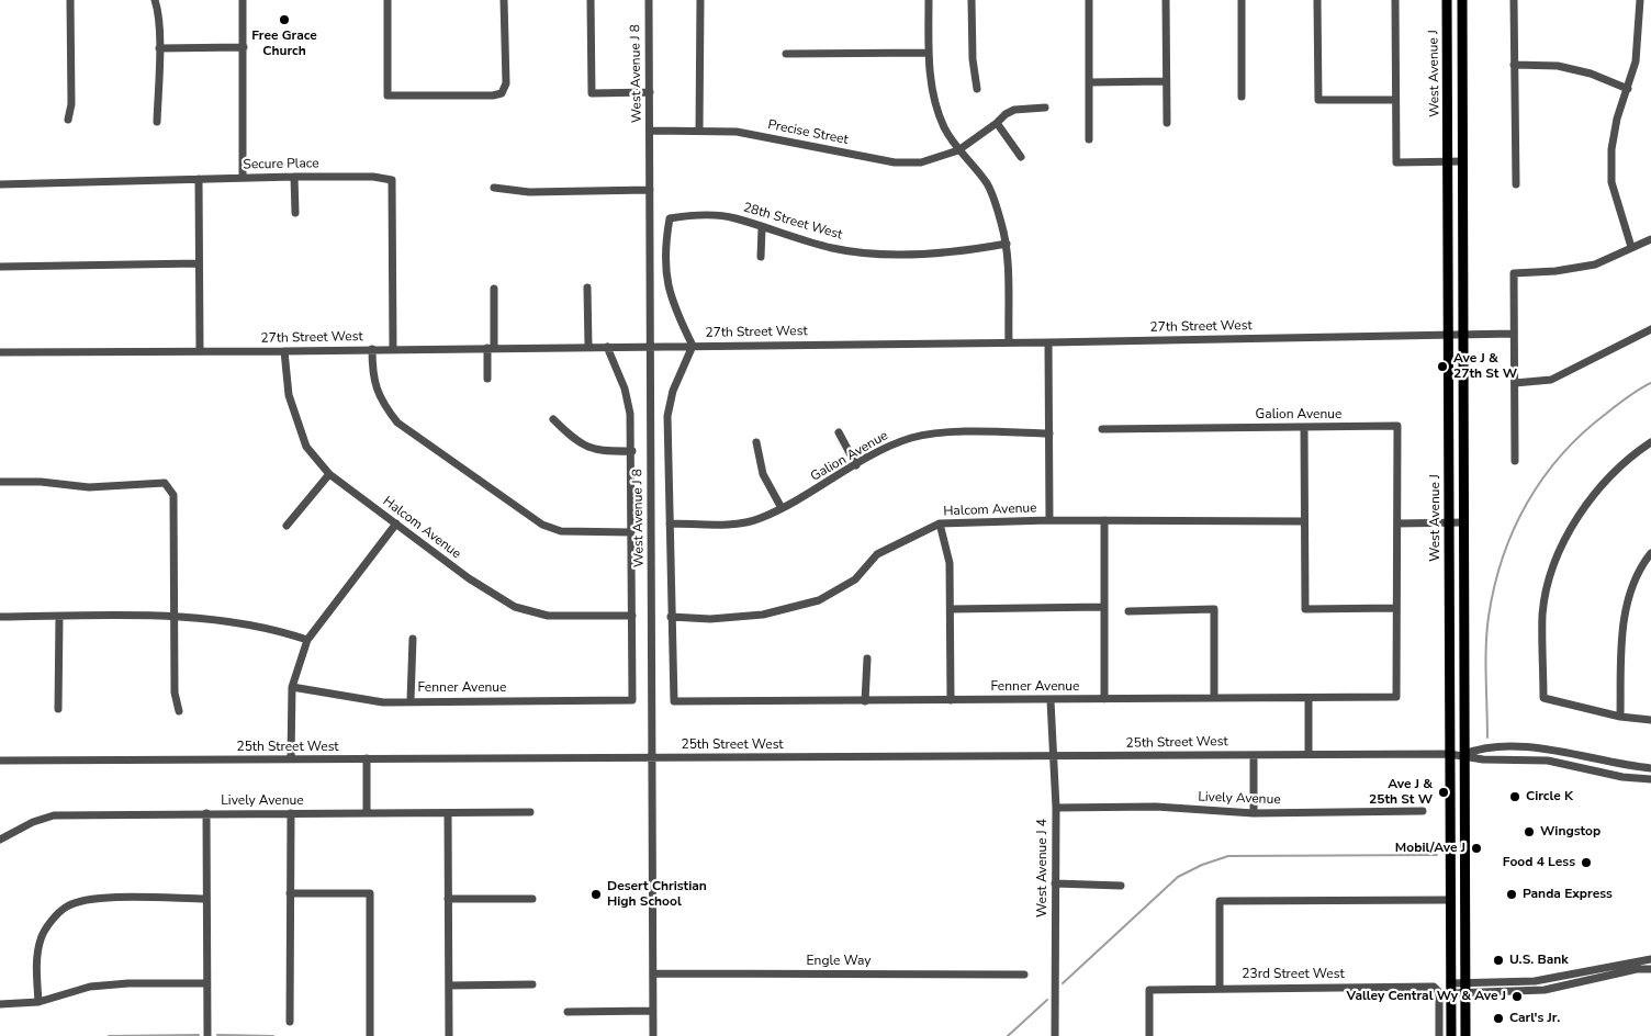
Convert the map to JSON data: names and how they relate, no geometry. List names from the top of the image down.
{
  "streets": {
    "main road": ["West Avenue J"],
    "street": [
      "West Avenue J 8",
      "Precise Street",
      "Secure Place",
      "28th Street West",
      "27th Street West",
      "Galion Avenue",
      "Halcom Avenue",
      "Fenner Avenue",
      "25th Street West",
      "Lively Avenue",
      "West Avenue J 4",
      "Engle Way",
      "23rd Street West"
    ]
  },
  "crossings": [
    ["West Avenue J 8", "Precise Street"],
    ["West Avenue J 8", "27th Street West"],
    ["West Avenue J 8", "25th Street West"],
    ["West Avenue J 8", "Engle Way"],
    ["West Avenue J", "27th Street West"],
    ["West Avenue J", "25th Street West"],
    ["Secure Place", "27th Street West"],
    ["28th Street West", "27th Street West"],
    ["27th Street West", "Halcom Avenue"],
    ["Halcom Avenue", "Fenner Avenue"],
    ["Fenner Avenue", "West Avenue J 4"],
    ["25th Street West", "West Avenue J 4"],
    ["Lively Avenue", "West Avenue J 4"]
  ],
  "places": [
    "Free Grace Church",
    "Ave J & 27th St W",
    "Ave J & 25th St W",
    "Circle K",
    "Wingstop",
    "Mobil/Ave J",
    "Food 4 Less",
    "Desert Christian High School",
    "Panda Express",
    "U.S. Bank",
    "Valley Central Wy & Ave J",
    "Carl's Jr."
  ]
}
